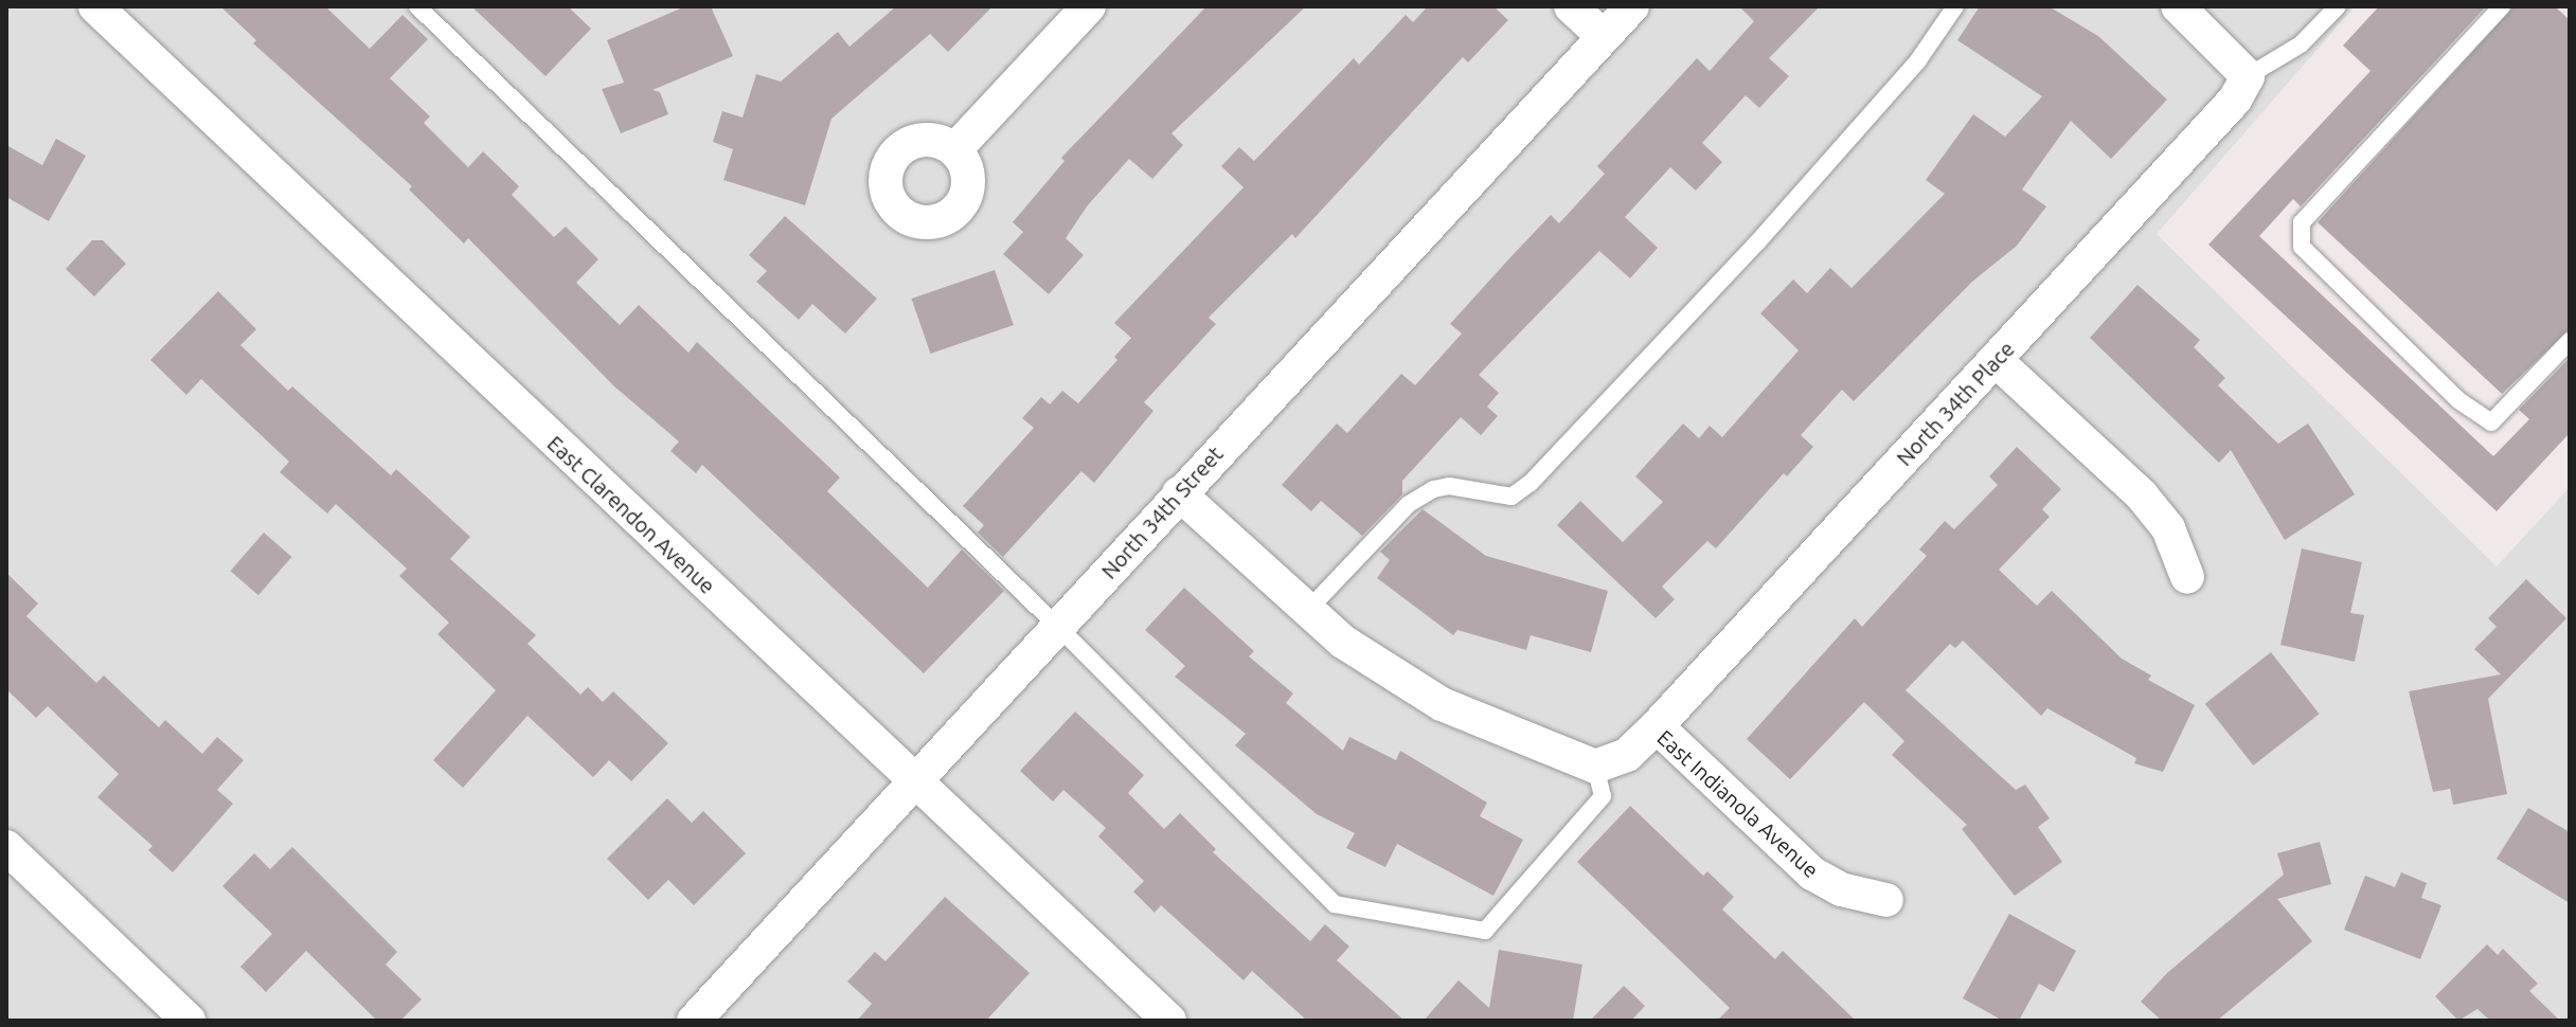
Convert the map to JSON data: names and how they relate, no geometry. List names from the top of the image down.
{
  "streets": {
    "street": [
      "North 34th Place",
      "North 34th Street",
      "East Clarendon Avenue",
      "East Indianola Avenue"
    ]
  },
  "crossings": [
    ["North 34th Place", "East Indianola Avenue"],
    ["North 34th Street", "East Clarendon Avenue"]
  ]
}
